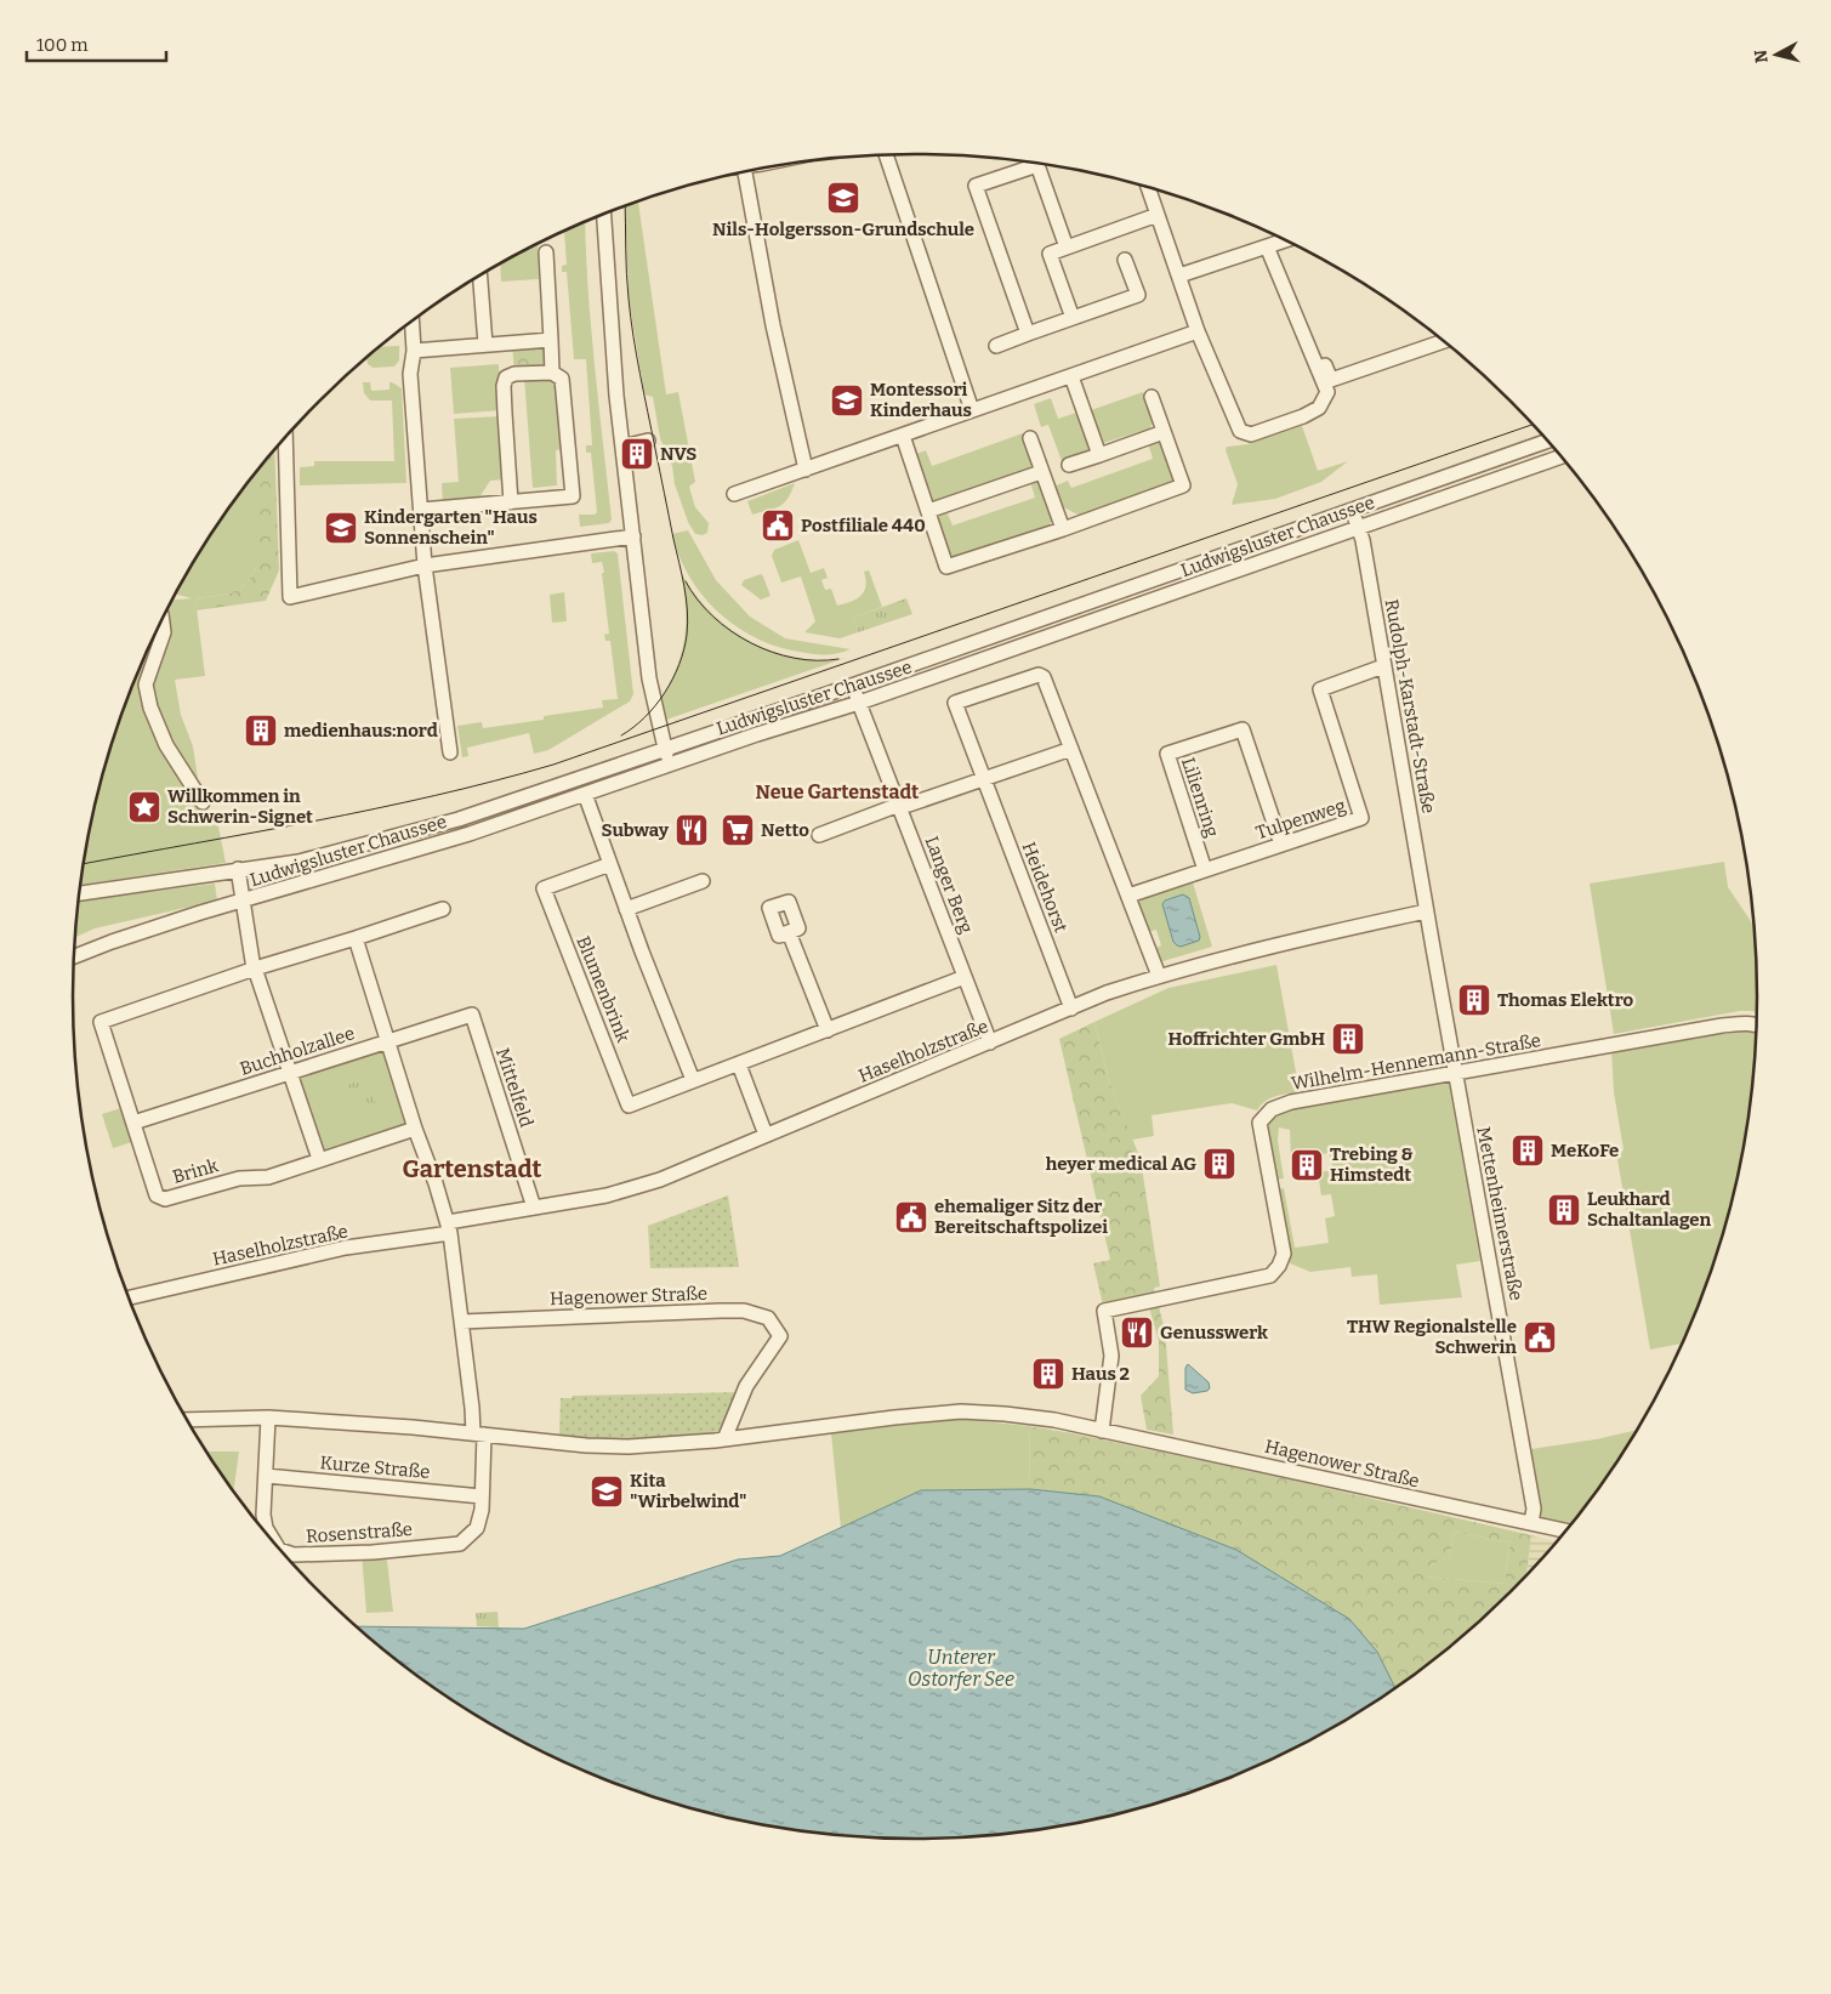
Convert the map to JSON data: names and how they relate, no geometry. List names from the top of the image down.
{
  "streets": {
    "street": [
      "Ludwigsluster Chaussee",
      "Rudolph-Karstadt-Straße",
      "Lilienring",
      "Tulpenweg",
      "Langer Berg",
      "Heidehorst",
      "Blumenbrink",
      "Buchholzallee",
      "Haselholzstraße",
      "Wilhelm-Hennemann-Straße",
      "Mittelfeld",
      "Brink",
      "Mettenheimerstraße",
      "Hagenower Straße",
      "Kurze Straße",
      "Rosenstraße"
    ]
  },
  "crossings": [
    ["Ludwigsluster Chaussee", "Rudolph-Karstadt-Straße"],
    ["Ludwigsluster Chaussee", "Langer Berg"],
    ["Rudolph-Karstadt-Straße", "Tulpenweg"],
    ["Rudolph-Karstadt-Straße", "Haselholzstraße"],
    ["Rudolph-Karstadt-Straße", "Mettenheimerstraße"],
    ["Lilienring", "Tulpenweg"],
    ["Tulpenweg", "Heidehorst"],
    ["Langer Berg", "Haselholzstraße"],
    ["Heidehorst", "Haselholzstraße"],
    ["Buchholzallee", "Mittelfeld"],
    ["Buchholzallee", "Brink"],
    ["Haselholzstraße", "Mittelfeld"],
    ["Haselholzstraße", "Mettenheimerstraße"],
    ["Wilhelm-Hennemann-Straße", "Mettenheimerstraße"],
    ["Wilhelm-Hennemann-Straße", "Hagenower Straße"],
    ["Mettenheimerstraße", "Hagenower Straße"],
    ["Hagenower Straße", "Rosenstraße"],
    ["Kurze Straße", "Rosenstraße"]
  ],
  "districts": ["Neue Gartenstadt", "Gartenstadt"],
  "water": ["Unterer Ostorfer See"],
  "places": {
    "school or university": [
      "Nils-Holgersson-Grundschule",
      "Montessori Kinderhaus",
      "Kindergarten \"Haus Sonnenschein\"",
      "Kita \"Wirbelwind\""
    ],
    "building": [
      "NVS",
      "medienhaus:nord",
      "Thomas Elektro",
      "Hoffrichter GmbH",
      "MeKoFe",
      "heyer medical AG",
      "Trebing & Himstedt",
      "Leukhard Schaltanlagen",
      "Haus 2"
    ],
    "public building": ["Postfiliale 440", "ehemaliger Sitz der Bereitschaftspolizei", "THW Regionalstelle Schwerin"],
    "place": ["Willkommen in Schwerin-Signet"],
    "restaurant": ["Subway", "Genusswerk"],
    "supermarket": ["Netto"]
  },
  "scale_bar": "100 m",
  "north": "left"
}
